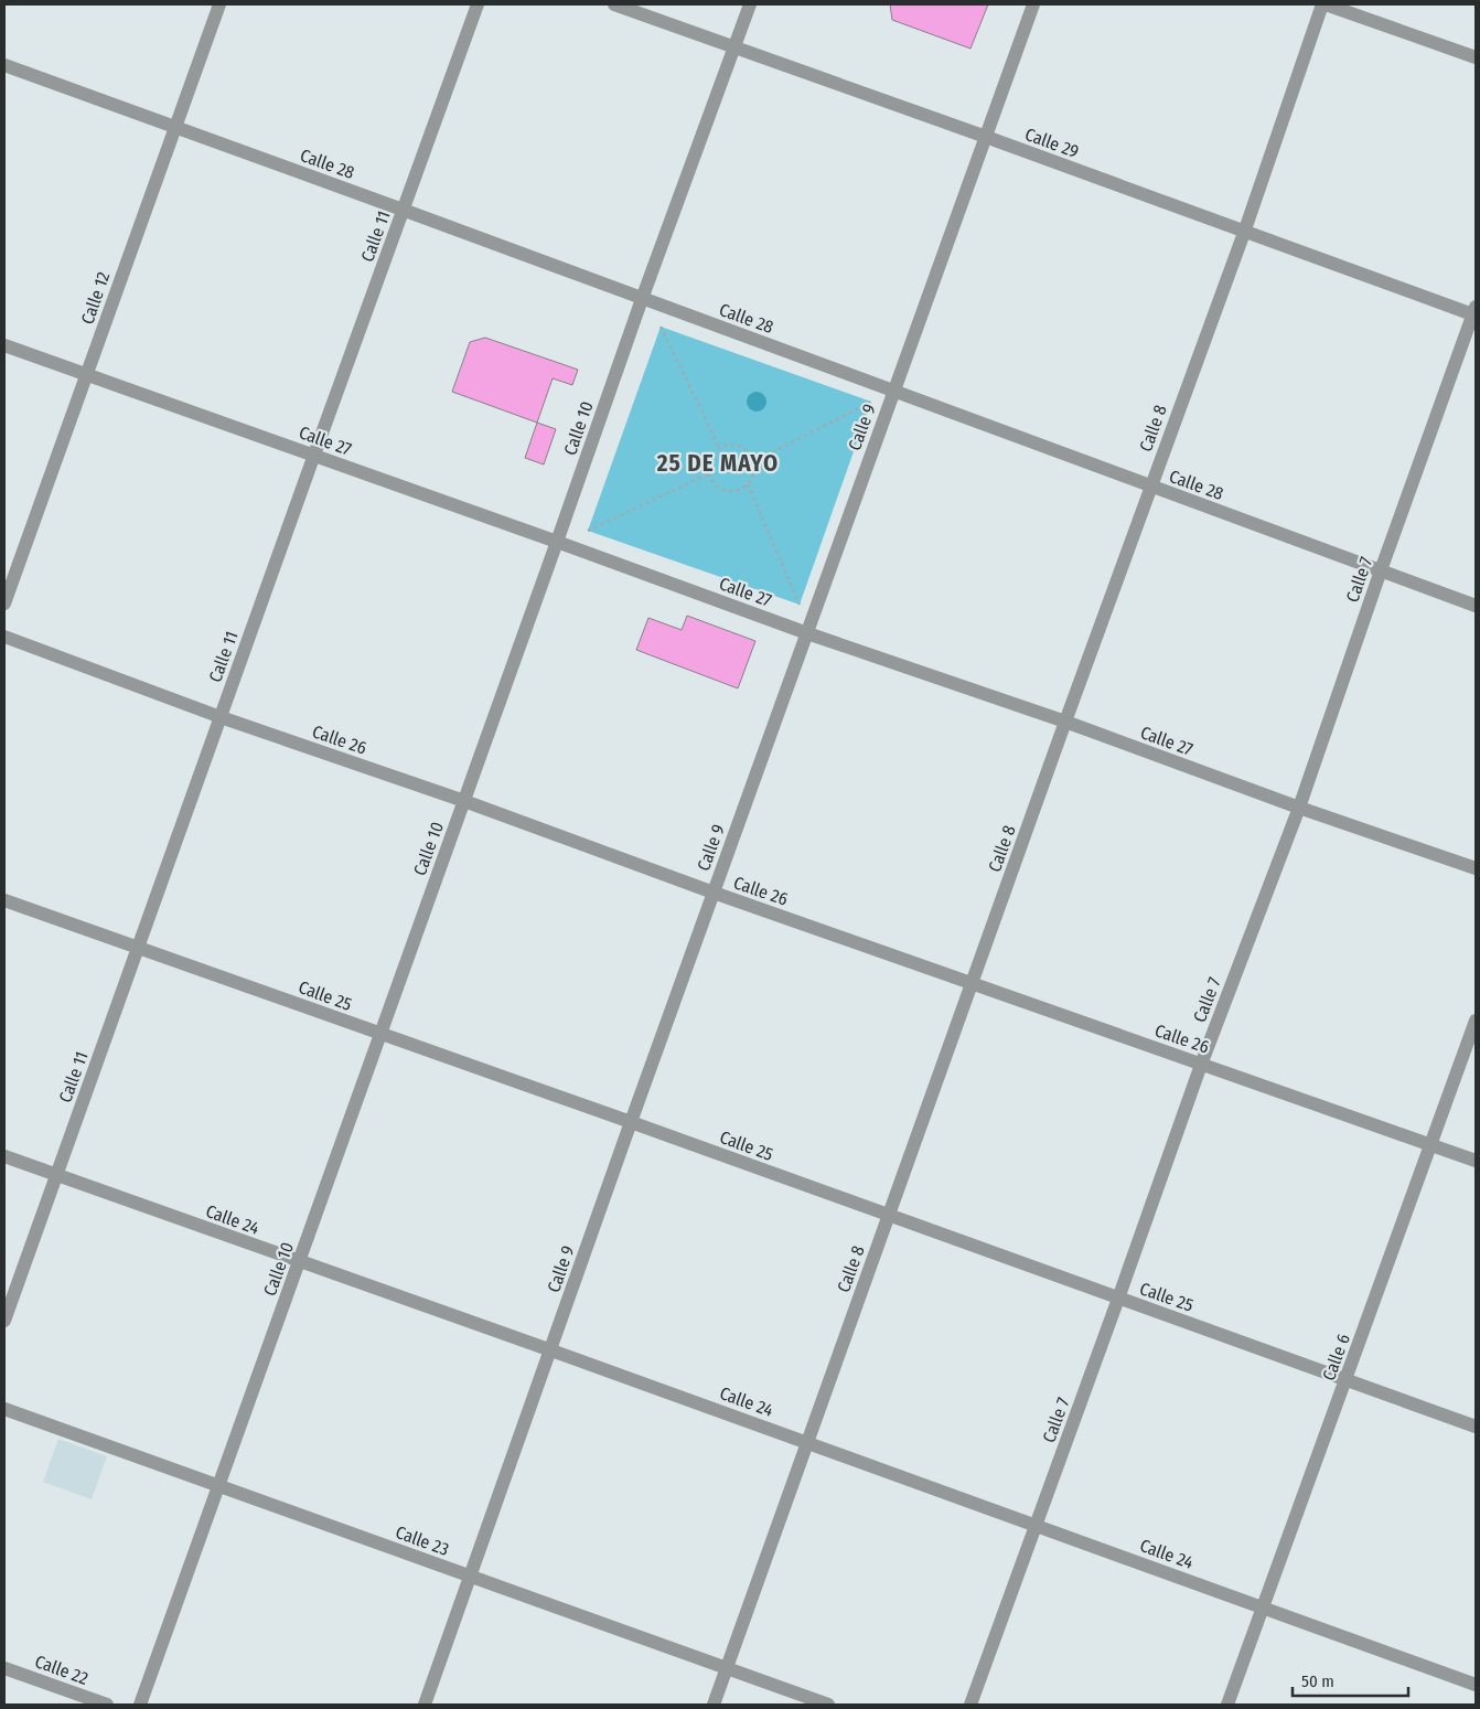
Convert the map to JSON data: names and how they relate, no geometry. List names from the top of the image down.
{
  "streets": {
    "street": [
      "Calle 29",
      "Calle 28",
      "Calle 11",
      "Calle 12",
      "Calle 9",
      "Calle 10",
      "Calle 8",
      "Calle 27",
      "Calle 7",
      "Calle 26",
      "Calle 25",
      "Calle 24",
      "Calle 6",
      "Calle 23",
      "Calle 22"
    ]
  },
  "crossings": [
    ["Calle 29", "Calle 9"],
    ["Calle 29", "Calle 10"],
    ["Calle 29", "Calle 8"],
    ["Calle 29", "Calle 7"],
    ["Calle 28", "Calle 11"],
    ["Calle 28", "Calle 12"],
    ["Calle 28", "Calle 9"],
    ["Calle 28", "Calle 10"],
    ["Calle 28", "Calle 8"],
    ["Calle 28", "Calle 7"],
    ["Calle 11", "Calle 27"],
    ["Calle 11", "Calle 26"],
    ["Calle 11", "Calle 25"],
    ["Calle 11", "Calle 24"],
    ["Calle 12", "Calle 27"],
    ["Calle 9", "Calle 27"],
    ["Calle 9", "Calle 26"],
    ["Calle 9", "Calle 25"],
    ["Calle 9", "Calle 24"],
    ["Calle 9", "Calle 23"],
    ["Calle 10", "Calle 27"],
    ["Calle 10", "Calle 26"],
    ["Calle 10", "Calle 25"],
    ["Calle 10", "Calle 24"],
    ["Calle 10", "Calle 23"],
    ["Calle 8", "Calle 27"],
    ["Calle 8", "Calle 26"],
    ["Calle 8", "Calle 25"],
    ["Calle 8", "Calle 24"],
    ["Calle 8", "Calle 23"],
    ["Calle 27", "Calle 7"],
    ["Calle 7", "Calle 26"],
    ["Calle 7", "Calle 25"],
    ["Calle 7", "Calle 24"],
    ["Calle 26", "Calle 6"],
    ["Calle 25", "Calle 6"],
    ["Calle 24", "Calle 6"]
  ],
  "districts": ["25 DE MAYO"],
  "scale_bar": "50 m"
}
